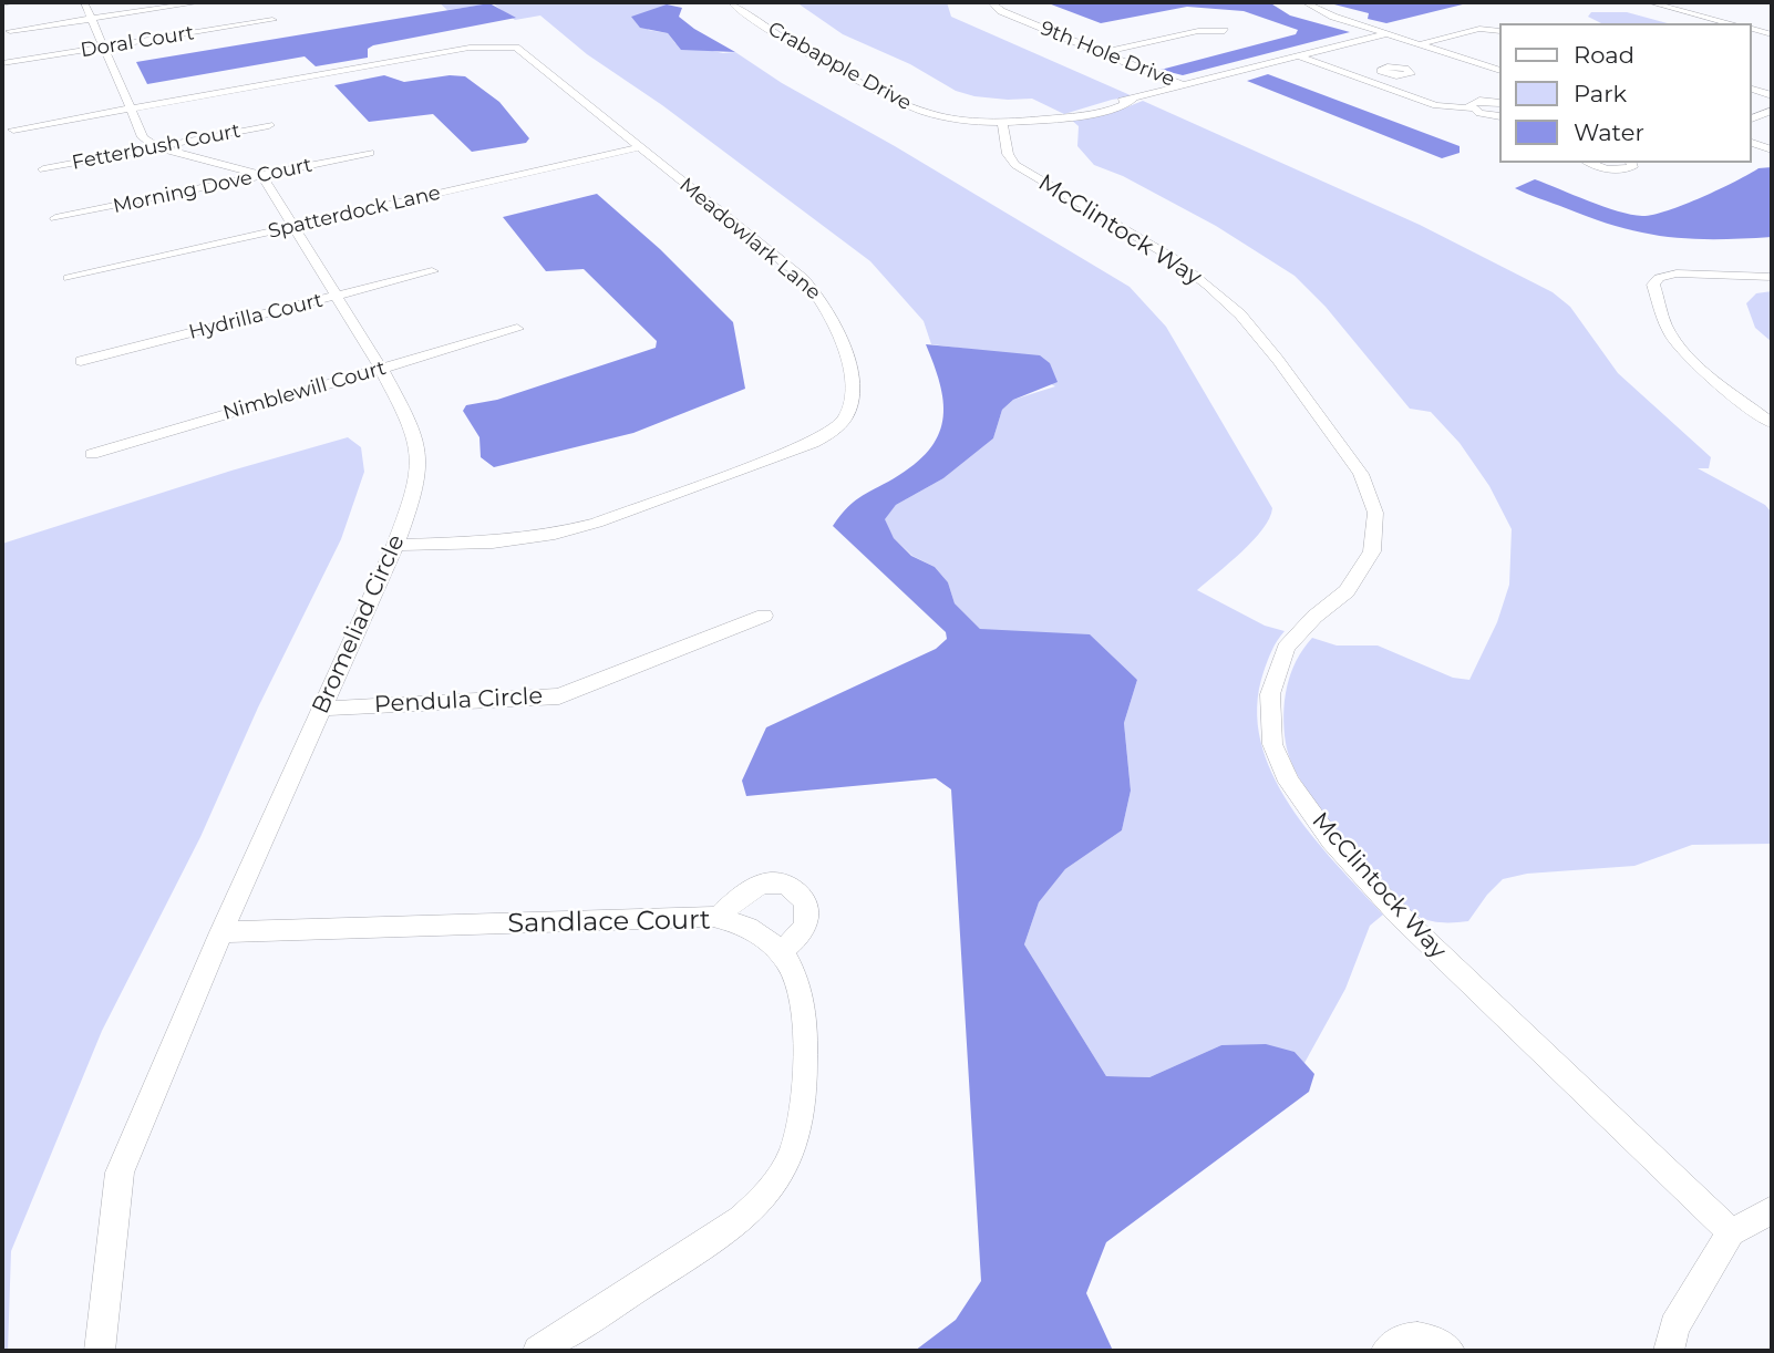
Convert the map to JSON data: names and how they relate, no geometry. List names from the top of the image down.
{
  "streets": {
    "street": [
      "Doral Court",
      "9th Hole Drive",
      "Crabapple Drive",
      "Fetterbush Court",
      "Morning Dove Court",
      "Spatterdock Lane",
      "McClintock Way",
      "Meadowlark Lane",
      "Hydrilla Court",
      "Nimblewill Court",
      "Bromeliad Circle",
      "Pendula Circle",
      "Sandlace Court"
    ]
  },
  "crossings": [
    ["9th Hole Drive", "Crabapple Drive"],
    ["Crabapple Drive", "McClintock Way"],
    ["Morning Dove Court", "Bromeliad Circle"],
    ["Spatterdock Lane", "Meadowlark Lane"],
    ["Spatterdock Lane", "Bromeliad Circle"],
    ["Meadowlark Lane", "Bromeliad Circle"],
    ["Hydrilla Court", "Bromeliad Circle"],
    ["Nimblewill Court", "Bromeliad Circle"],
    ["Bromeliad Circle", "Pendula Circle"],
    ["Bromeliad Circle", "Sandlace Court"]
  ],
  "legend": ["Road", "Park", "Water"]
}
